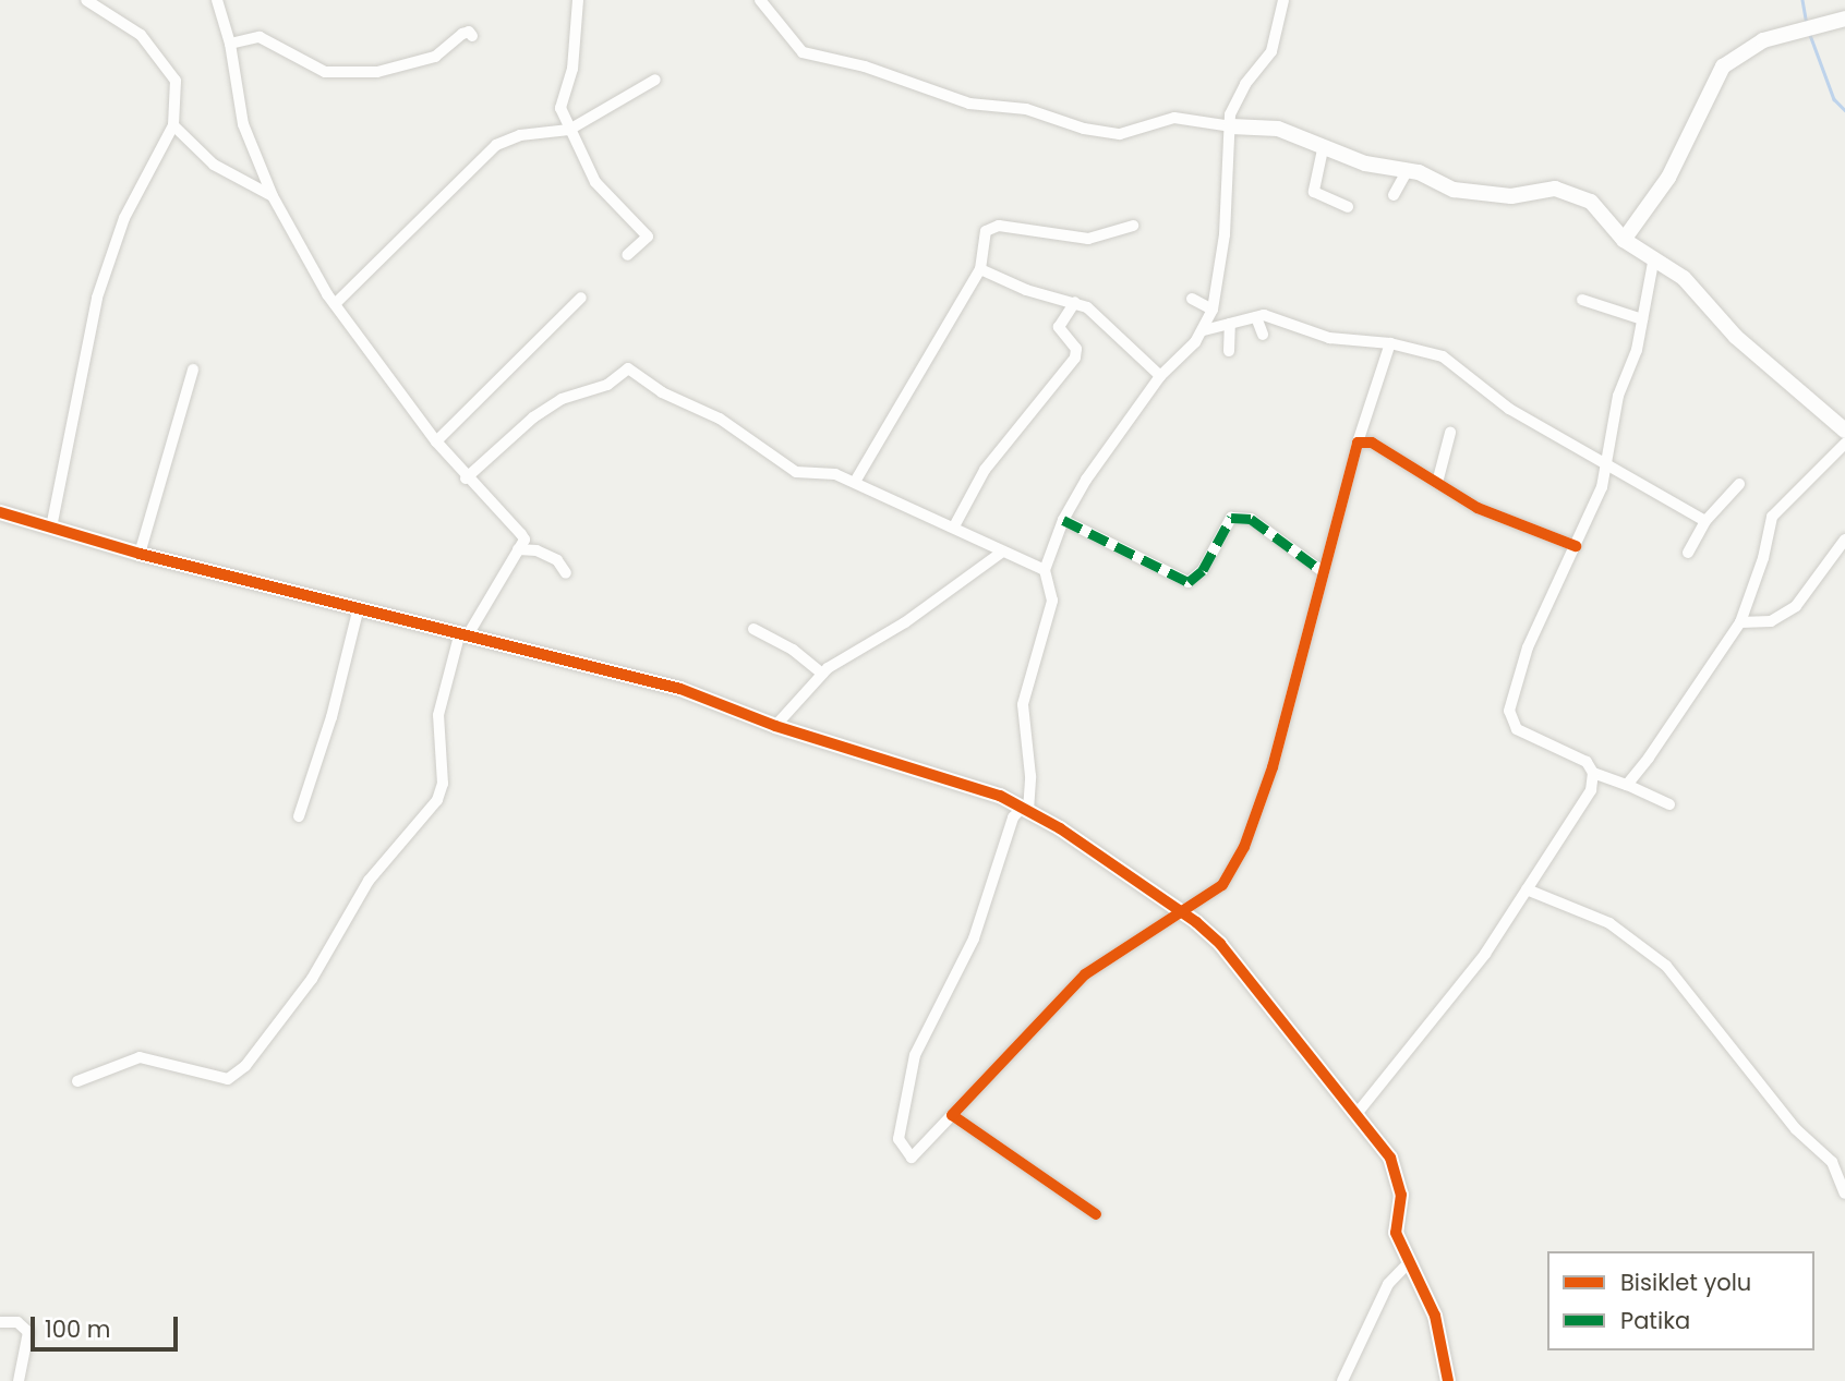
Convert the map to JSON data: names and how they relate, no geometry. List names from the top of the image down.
{
  "legend": ["Bisiklet yolu", "Patika"],
  "scale_bar": "100 m"
}
